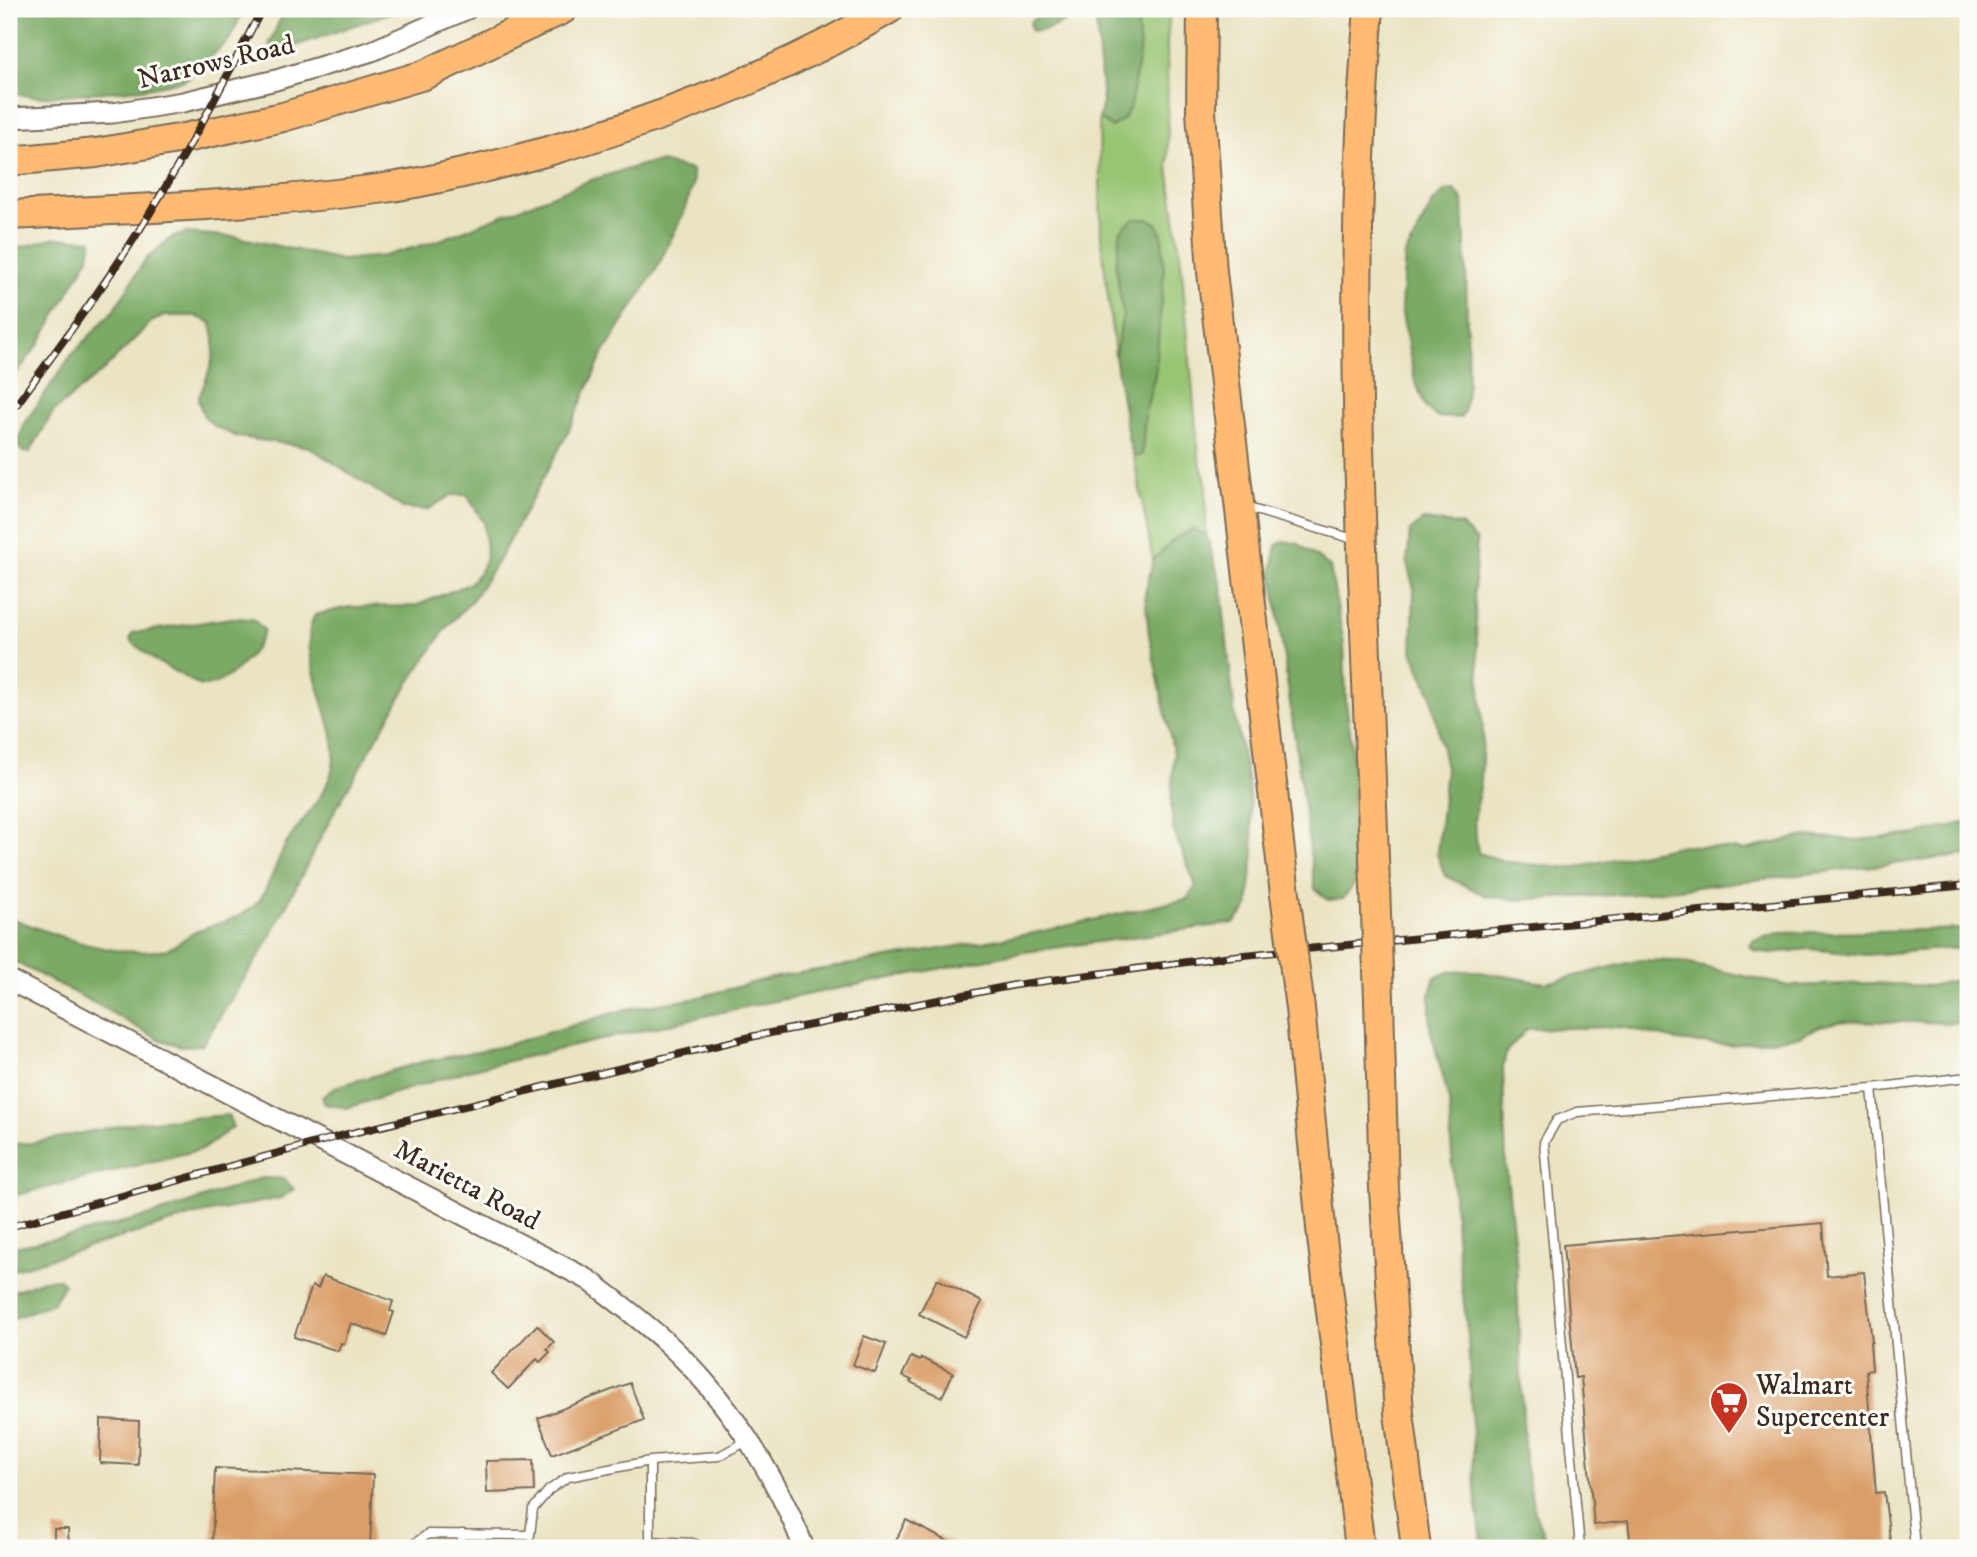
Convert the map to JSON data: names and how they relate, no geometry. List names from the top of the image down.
{
  "streets": {
    "street": ["Narrows Road", "Marietta Road"]
  },
  "places": {
    "supermarket": ["Walmart Supercenter"]
  }
}
